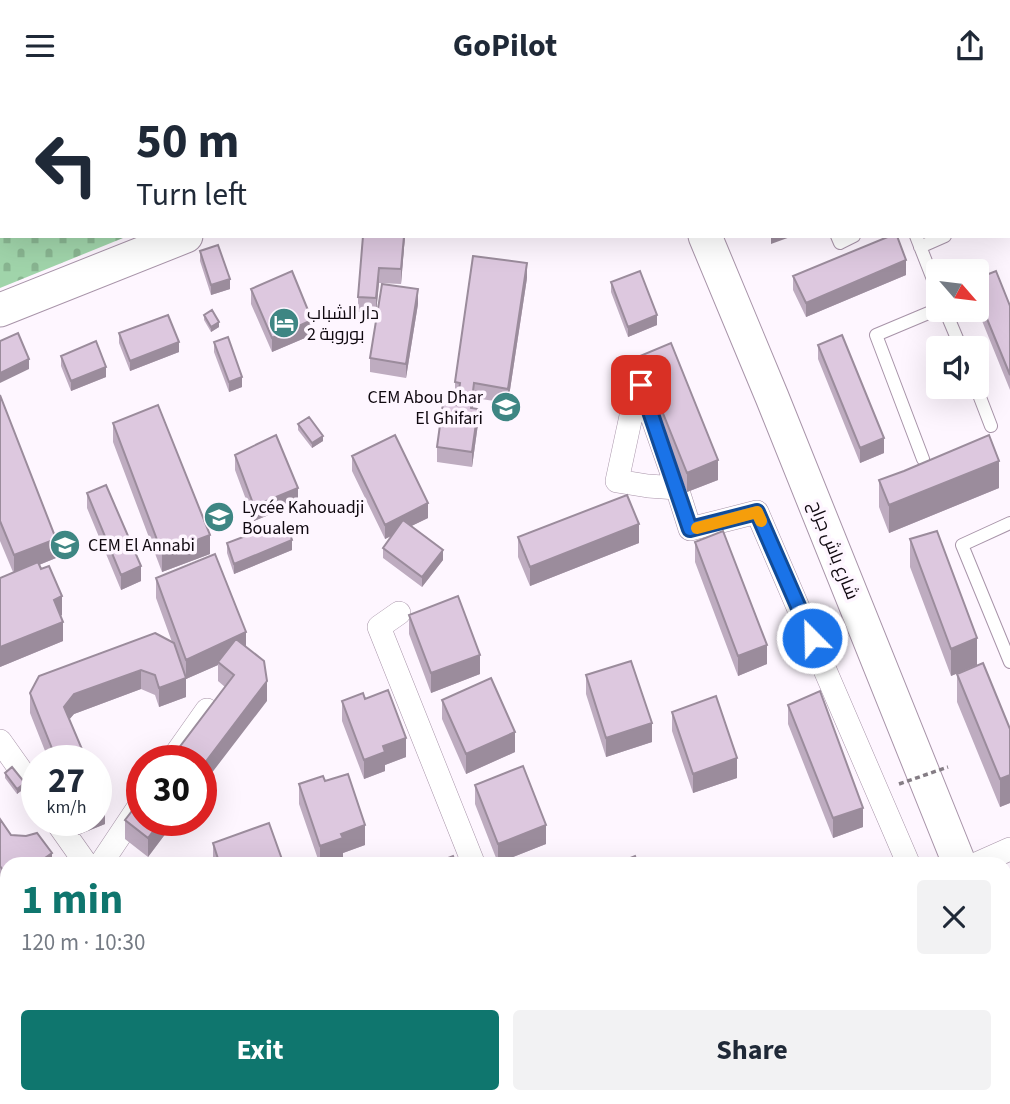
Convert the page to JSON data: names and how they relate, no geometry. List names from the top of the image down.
{
  "streets": {
    "main road": ["شارع باش جراح"]
  },
  "places": {
    "hotel": ["دار الشباب بوروبة 2"],
    "school or university": ["CEM Abou Dhar El Ghifari", "Lycée Kahouadji Boualem", "CEM El Annabi"]
  },
  "north": "bottom right",
  "page": {
    "header": "GoPilot",
    "turn": ["50 m", "Turn left"],
    "speed": "27 km/h",
    "limit": "30",
    "heading": ["1 min", "120 m · 10:30"],
    "buttons": ["Exit", "Share"]
  }
}
